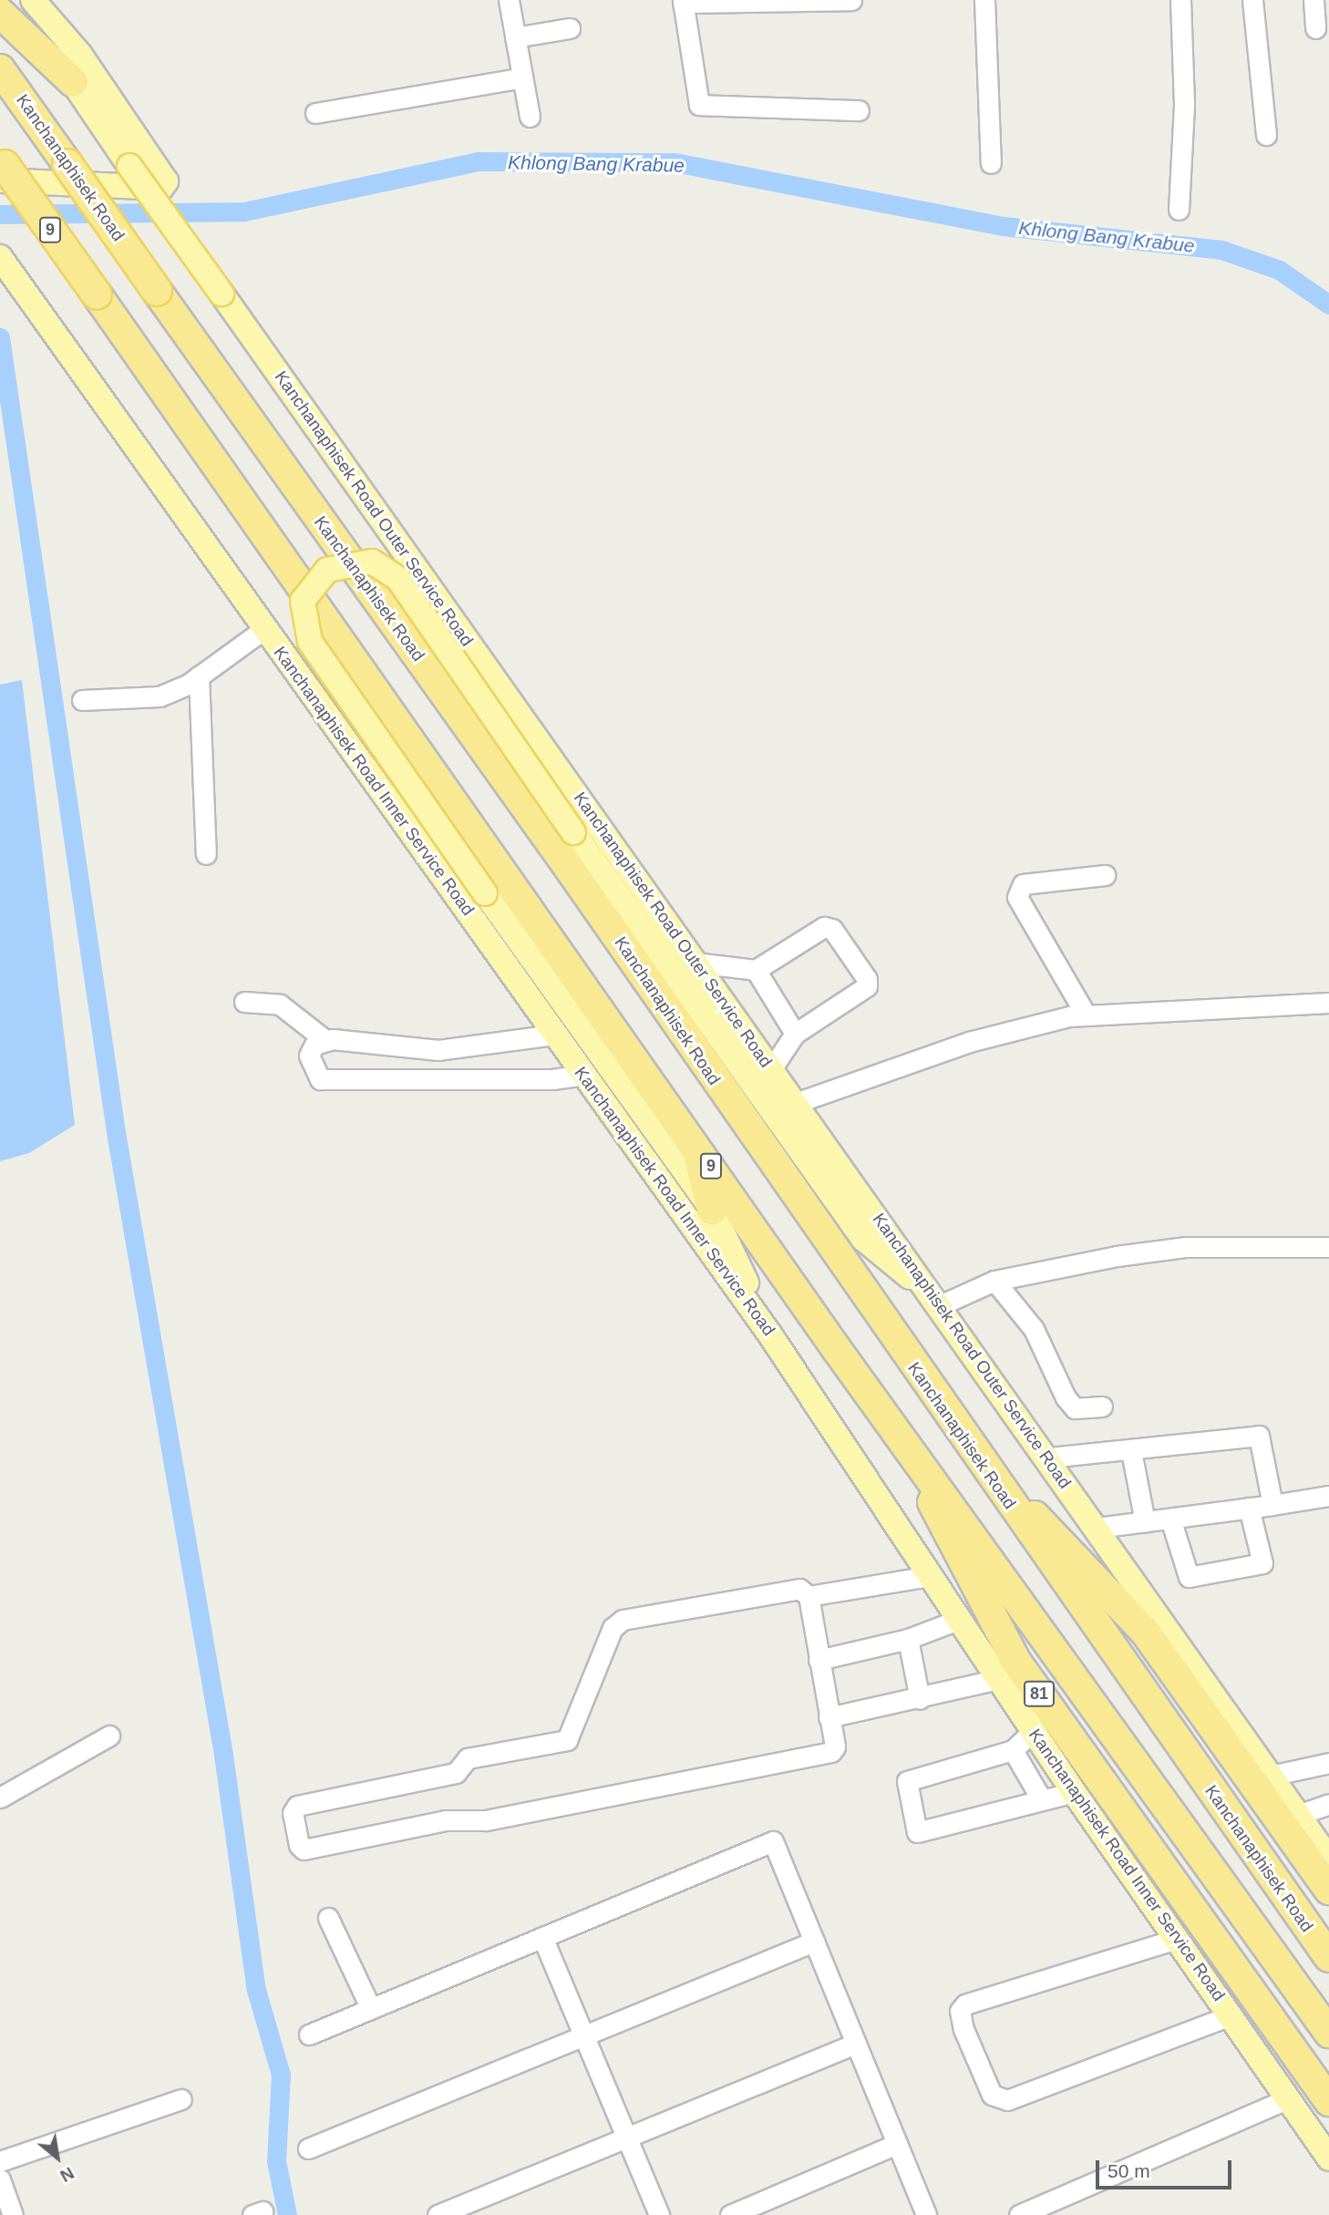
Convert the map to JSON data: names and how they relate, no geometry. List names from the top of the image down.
{
  "streets": {
    "highway": ["Kanchanaphisek Road", "9", "81"],
    "main road": ["Kanchanaphisek Road Outer Service Road", "Kanchanaphisek Road Inner Service Road"]
  },
  "crossings": [
    ["9", "81"]
  ],
  "water": ["Khlong Bang Krabue"],
  "scale_bar": "50 m",
  "north": "bottom right"
}
